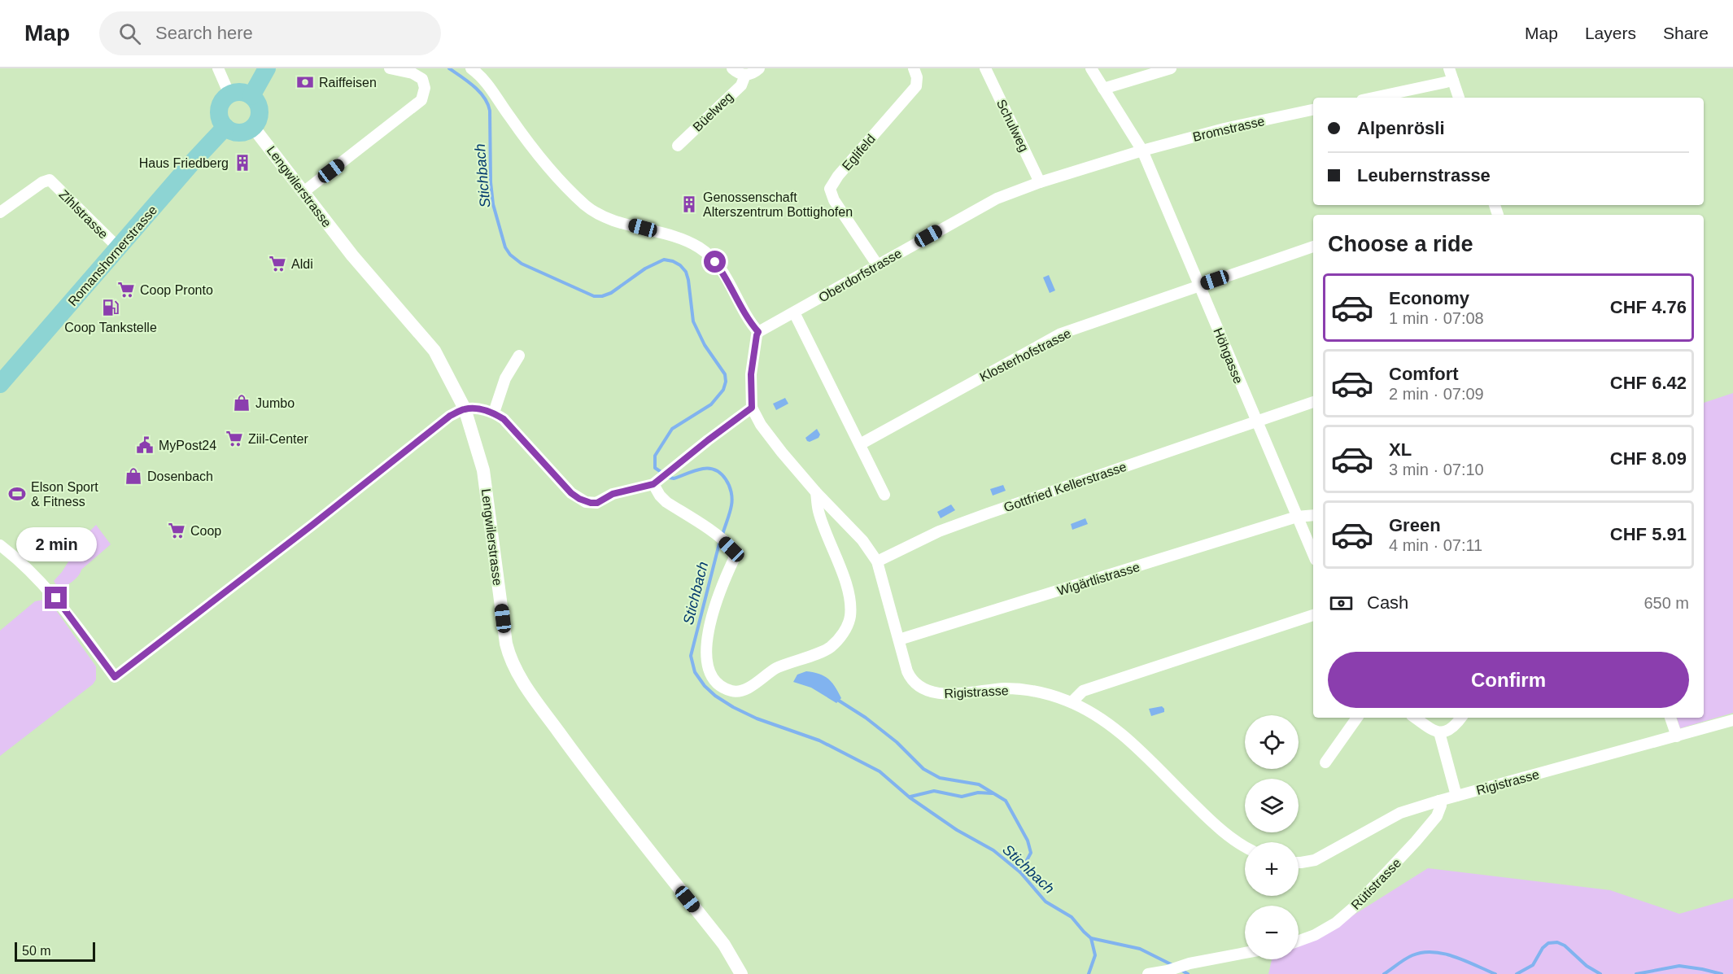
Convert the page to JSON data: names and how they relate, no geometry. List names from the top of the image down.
{
  "streets": {
    "main road": ["Romanshornerstrasse"],
    "street": [
      "Büelweg",
      "Schulweg",
      "Bromstrasse",
      "Eglifeld",
      "Lengwilerstrasse",
      "Zihlstrasse",
      "Oberdorfstrasse",
      "Klosterhofstrasse",
      "Höhgasse",
      "Gottfried Kellerstrasse",
      "Wigärtlistrasse",
      "Rigistrasse",
      "Rütistrasse"
    ]
  },
  "crossings": [
    ["Schulweg", "Oberdorfstrasse"],
    ["Bromstrasse", "Oberdorfstrasse"],
    ["Bromstrasse", "Höhgasse"],
    ["Eglifeld", "Oberdorfstrasse"],
    ["Lengwilerstrasse", "Romanshornerstrasse"],
    ["Zihlstrasse", "Romanshornerstrasse"],
    ["Oberdorfstrasse", "Höhgasse"],
    ["Klosterhofstrasse", "Höhgasse"],
    ["Höhgasse", "Gottfried Kellerstrasse"],
    ["Höhgasse", "Wigärtlistrasse"],
    ["Gottfried Kellerstrasse", "Rigistrasse"],
    ["Wigärtlistrasse", "Rigistrasse"],
    ["Rigistrasse", "Rütistrasse"]
  ],
  "water": ["Stichbach"],
  "places": {
    "bank": ["Raiffeisen"],
    "building": ["Haus Friedberg", "Genossenschaft Alterszentrum Bottighofen"],
    "supermarket": [
      "Aldi",
      "Coop Pronto",
      "Ziil-Center",
      "Coop"
    ],
    "fuel station": ["Coop Tankstelle"],
    "shop": ["Jumbo", "Dosenbach"],
    "public building": ["MyPost24"],
    "sports": ["Elson Sport & Fitness"]
  },
  "scale_bar": "50 m",
  "page": {
    "header": "Map",
    "search": "Search here",
    "nav": ["Map", "Layers", "Share"],
    "banner": ["Alpenrösli", "Leubernstrasse"],
    "heading": "Choose a ride",
    "list": [
      {
        "name": "Economy",
        "note": "1 min · 07:08",
        "value": "CHF 4.76"
      },
      {
        "name": "Comfort",
        "note": "2 min · 07:09",
        "value": "CHF 6.42"
      },
      {
        "name": "XL",
        "note": "3 min · 07:10",
        "value": "CHF 8.09"
      },
      {
        "name": "Green",
        "note": "4 min · 07:11",
        "value": "CHF 5.91"
      }
    ],
    "bubble": "2 min",
    "pay": ["Cash", "650 m"],
    "buttons": "Confirm",
    "map_buttons": ["+", "−"],
    "scale": "50 m"
  }
}
